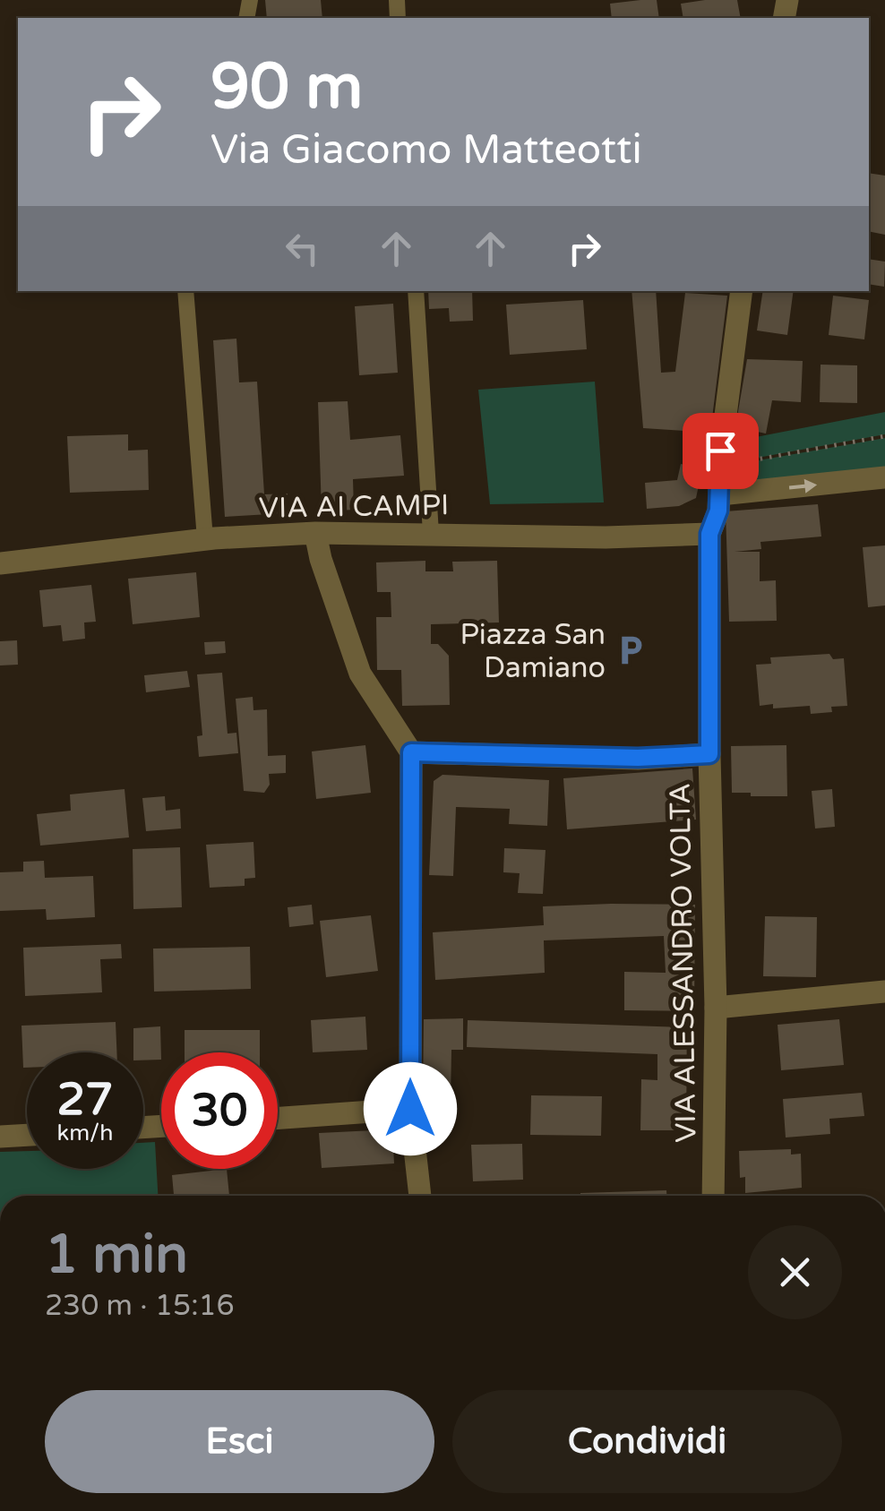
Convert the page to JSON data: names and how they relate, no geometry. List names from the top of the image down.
{
  "streets": {
    "street": ["VIA AI CAMPI", "VIA ALESSANDRO VOLTA"]
  },
  "crossings": [
    ["VIA AI CAMPI", "VIA ALESSANDRO VOLTA"]
  ],
  "places": {
    "parking": ["Piazza San Damiano"]
  },
  "page": {
    "turn": ["90 m", "Via Giacomo Matteotti"],
    "speed": "27 km/h",
    "limit": "30",
    "heading": ["1 min", "230 m · 15:16"],
    "buttons": ["Esci", "Condividi"]
  }
}
